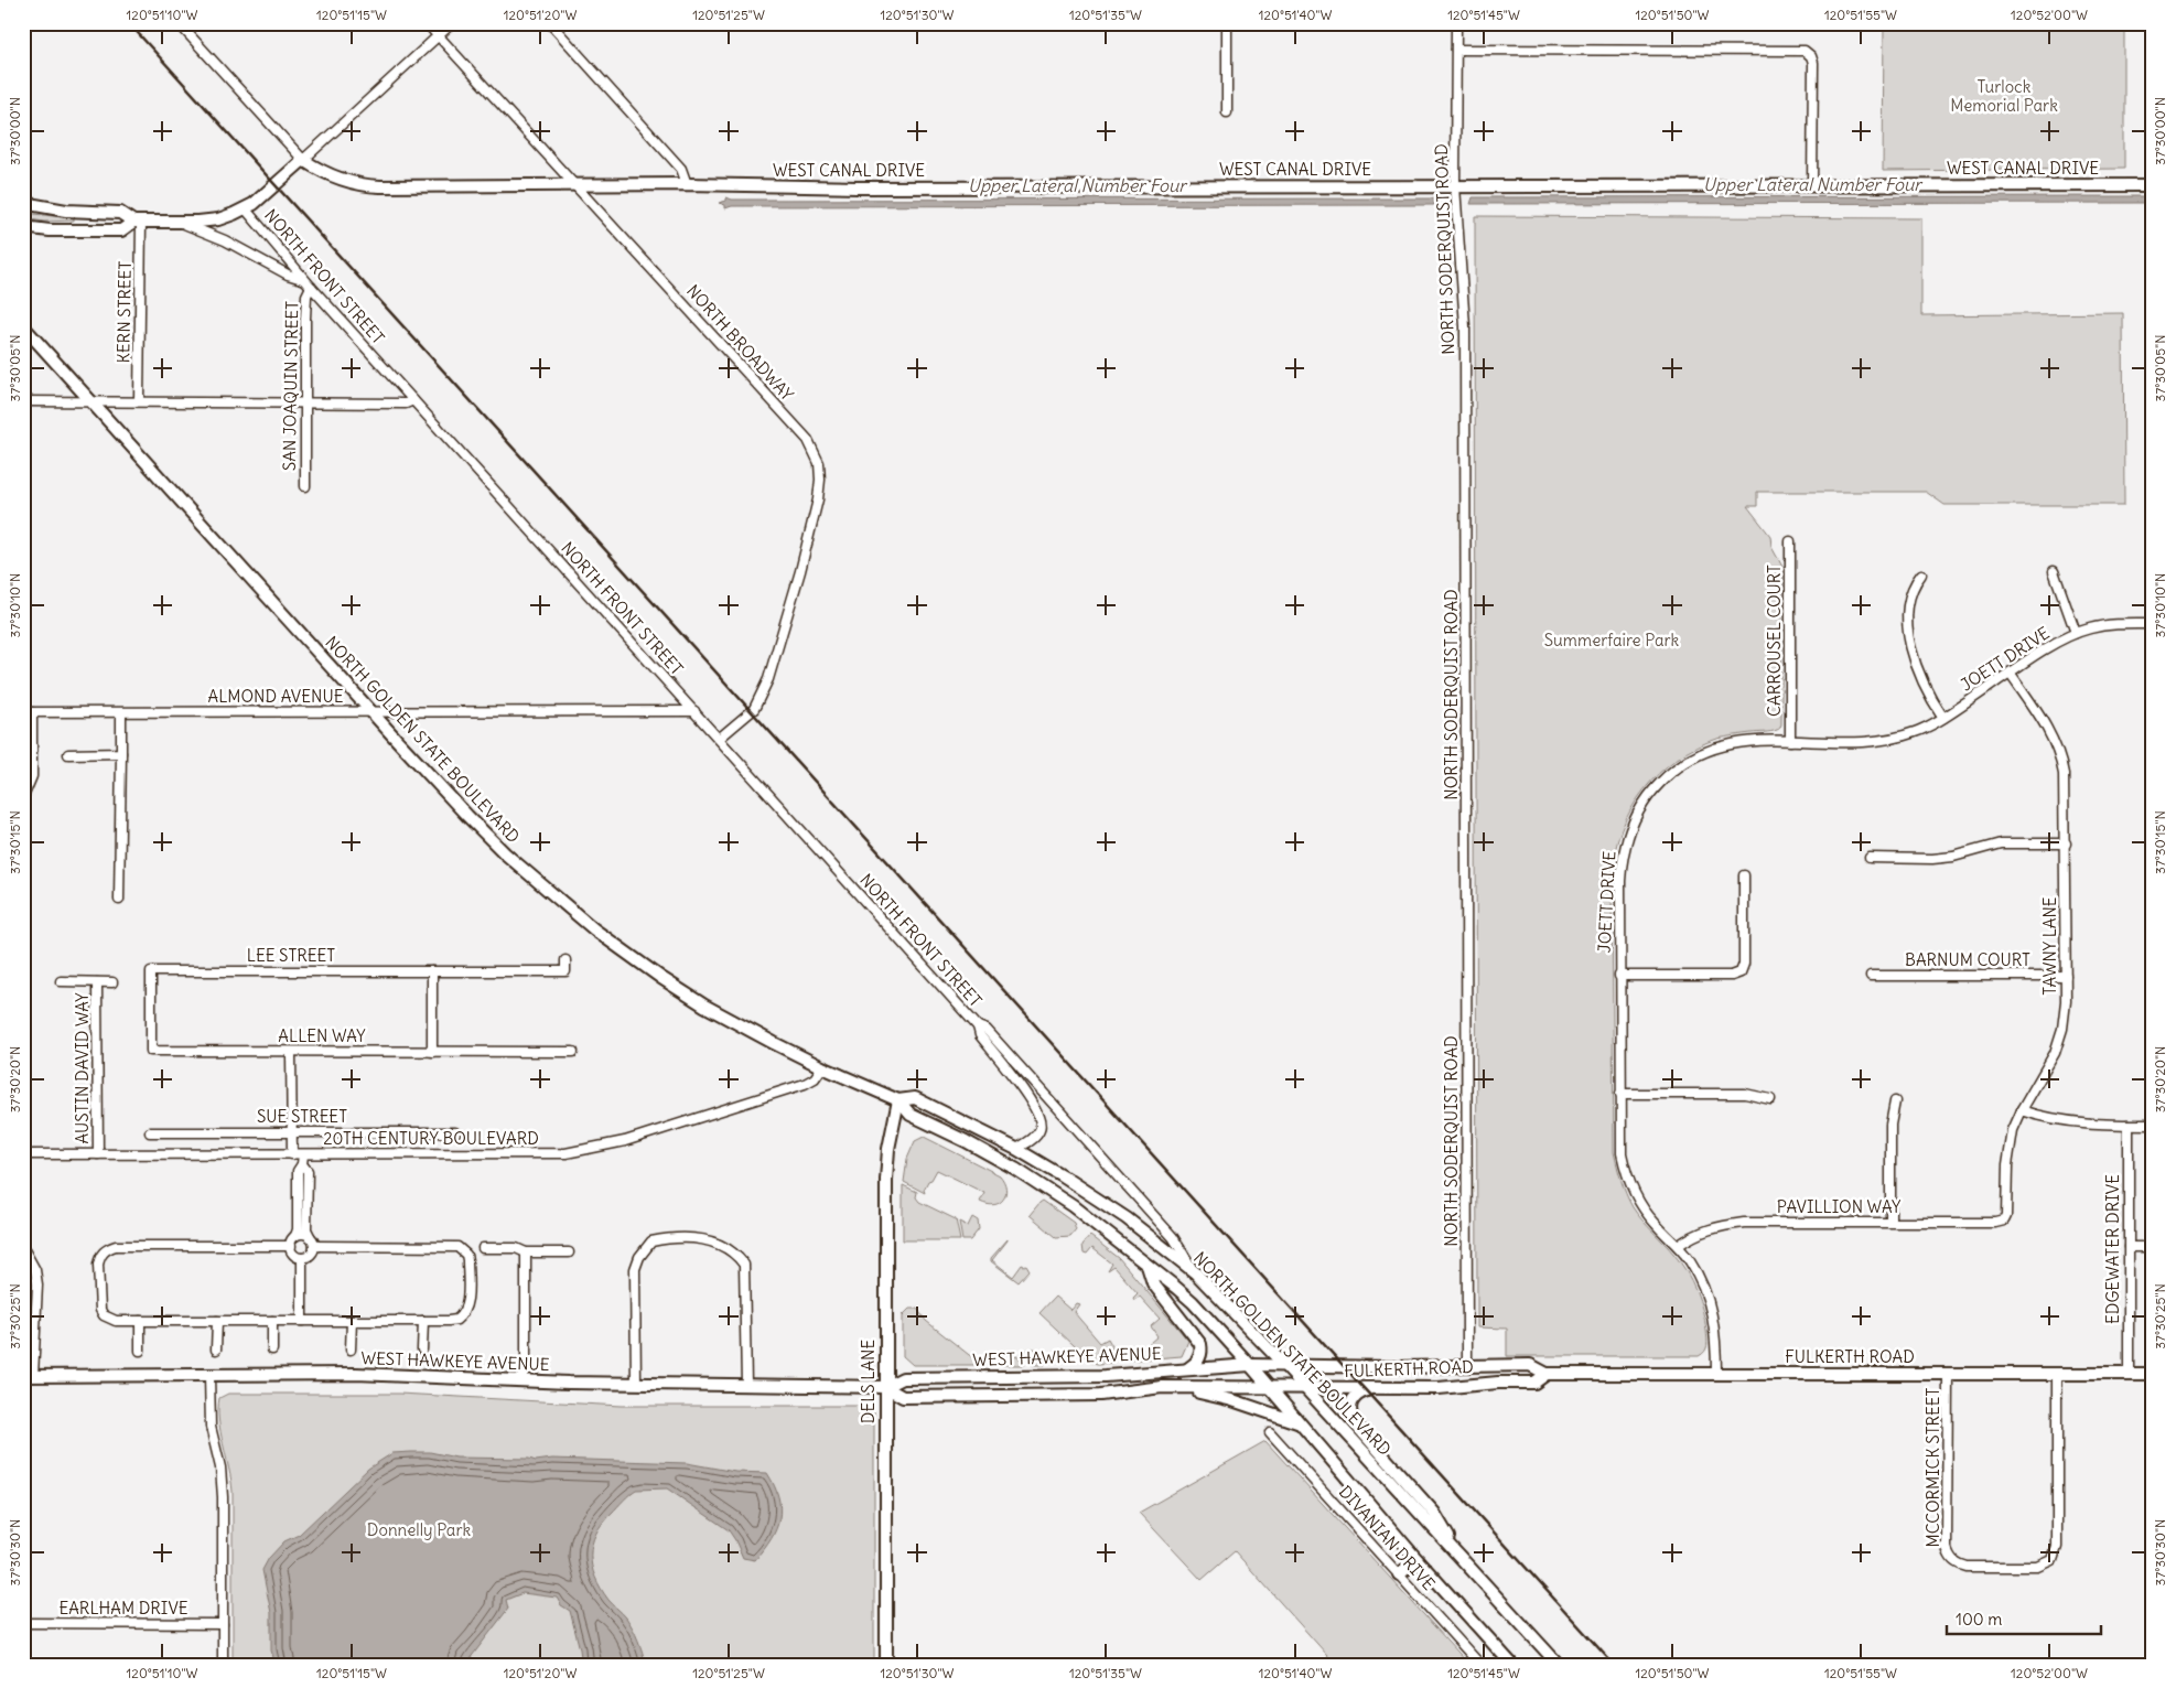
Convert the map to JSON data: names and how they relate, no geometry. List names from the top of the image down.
{
  "streets": {
    "street": [
      "WEST CANAL DRIVE",
      "NORTH SODERQUIST ROAD",
      "NORTH FRONT STREET",
      "KERN STREET",
      "NORTH BROADWAY",
      "SAN JOAQUIN STREET",
      "CARROUSEL COURT",
      "JOETT DRIVE",
      "ALMOND AVENUE",
      "NORTH GOLDEN STATE BOULEVARD",
      "TAWNY LANE",
      "LEE STREET",
      "BARNUM COURT",
      "ALLEN WAY",
      "AUSTIN DAVID WAY",
      "SUE STREET",
      "20TH CENTURY BOULEVARD",
      "PAVILLION WAY",
      "EDGEWATER DRIVE",
      "WEST HAWKEYE AVENUE",
      "FULKERTH ROAD",
      "DELS LANE",
      "MCCORMICK STREET",
      "DIVANIAN DRIVE",
      "EARLHAM DRIVE"
    ]
  },
  "crossings": [
    ["WEST CANAL DRIVE", "NORTH SODERQUIST ROAD"],
    ["WEST CANAL DRIVE", "NORTH BROADWAY"],
    ["NORTH SODERQUIST ROAD", "FULKERTH ROAD"],
    ["NORTH FRONT STREET", "NORTH BROADWAY"],
    ["NORTH FRONT STREET", "SAN JOAQUIN STREET"],
    ["NORTH FRONT STREET", "ALMOND AVENUE"],
    ["NORTH FRONT STREET", "NORTH GOLDEN STATE BOULEVARD"],
    ["CARROUSEL COURT", "JOETT DRIVE"],
    ["JOETT DRIVE", "TAWNY LANE"],
    ["JOETT DRIVE", "PAVILLION WAY"],
    ["JOETT DRIVE", "FULKERTH ROAD"],
    ["ALMOND AVENUE", "NORTH GOLDEN STATE BOULEVARD"],
    ["NORTH GOLDEN STATE BOULEVARD", "20TH CENTURY BOULEVARD"],
    ["NORTH GOLDEN STATE BOULEVARD", "WEST HAWKEYE AVENUE"],
    ["NORTH GOLDEN STATE BOULEVARD", "FULKERTH ROAD"],
    ["NORTH GOLDEN STATE BOULEVARD", "DELS LANE"],
    ["TAWNY LANE", "BARNUM COURT"],
    ["TAWNY LANE", "PAVILLION WAY"],
    ["LEE STREET", "ALLEN WAY"],
    ["AUSTIN DAVID WAY", "20TH CENTURY BOULEVARD"],
    ["EDGEWATER DRIVE", "FULKERTH ROAD"],
    ["WEST HAWKEYE AVENUE", "FULKERTH ROAD"],
    ["WEST HAWKEYE AVENUE", "DELS LANE"],
    ["FULKERTH ROAD", "MCCORMICK STREET"]
  ],
  "water": ["Upper Lateral Number Four"],
  "parks": ["Turlock Memorial Park", "Summerfaire Park", "Donnelly Park"],
  "scale_bar": "100 m",
  "coordinates": [
    "120°51'10\"W",
    "120°51'15\"W",
    "120°51'20\"W",
    "120°51'25\"W",
    "120°51'30\"W",
    "120°51'35\"W",
    "120°51'40\"W",
    "120°51'45\"W",
    "120°51'50\"W",
    "120°51'55\"W",
    "120°52'00\"W",
    "37°30'00\"N",
    "37°30'05\"N",
    "37°30'10\"N",
    "37°30'15\"N",
    "37°30'20\"N",
    "37°30'25\"N",
    "37°30'30\"N"
  ]
}
